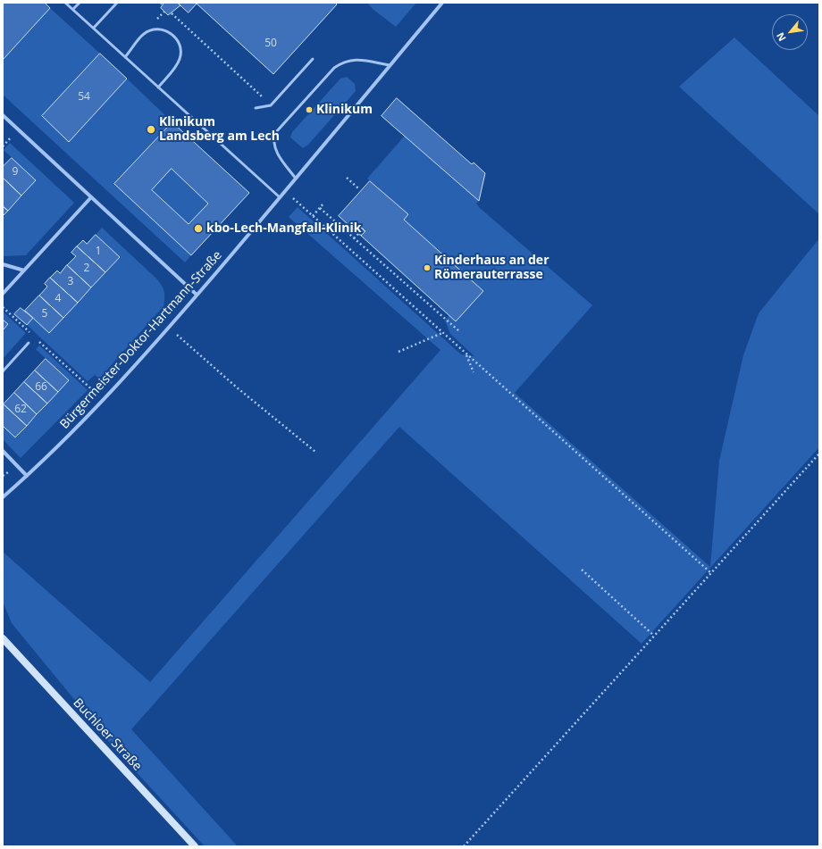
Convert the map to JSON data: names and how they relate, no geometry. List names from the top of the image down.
{
  "streets": {
    "main road": ["Buchloer Straße"],
    "street": ["Bürgermeister-Doktor-Hartmann-Straße"]
  },
  "places": [
    "Klinikum",
    "Klinikum Landsberg am Lech",
    "kbo-Lech-Mangfall-Klinik",
    "Kinderhaus an der Römerauterrasse"
  ],
  "house_numbers": [
    "50",
    "54",
    "9",
    "1",
    "2",
    "3",
    "4",
    "5",
    "66",
    "62"
  ],
  "north": "bottom left"
}
